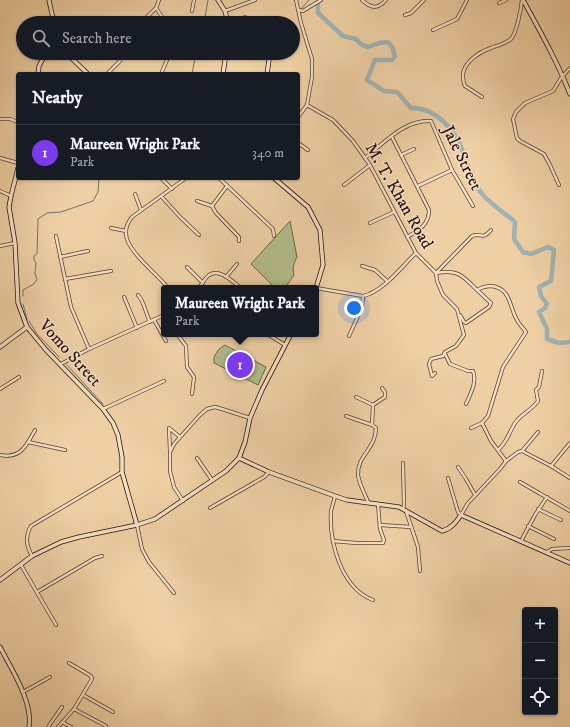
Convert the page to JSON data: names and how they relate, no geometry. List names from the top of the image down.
{
  "streets": {
    "main road": ["Vomo Street"],
    "street": ["Jale Street", "M. T. Khan Road"]
  },
  "page": {
    "search": "Search here",
    "heading": "Nearby",
    "list": [
      {
        "mark": "1",
        "name": "Maureen Wright Park",
        "note": "Park",
        "value": "340 m"
      }
    ],
    "popup": ["Maureen Wright Park", "Park"],
    "pins": "1",
    "map_buttons": ["+", "−"]
  }
}
